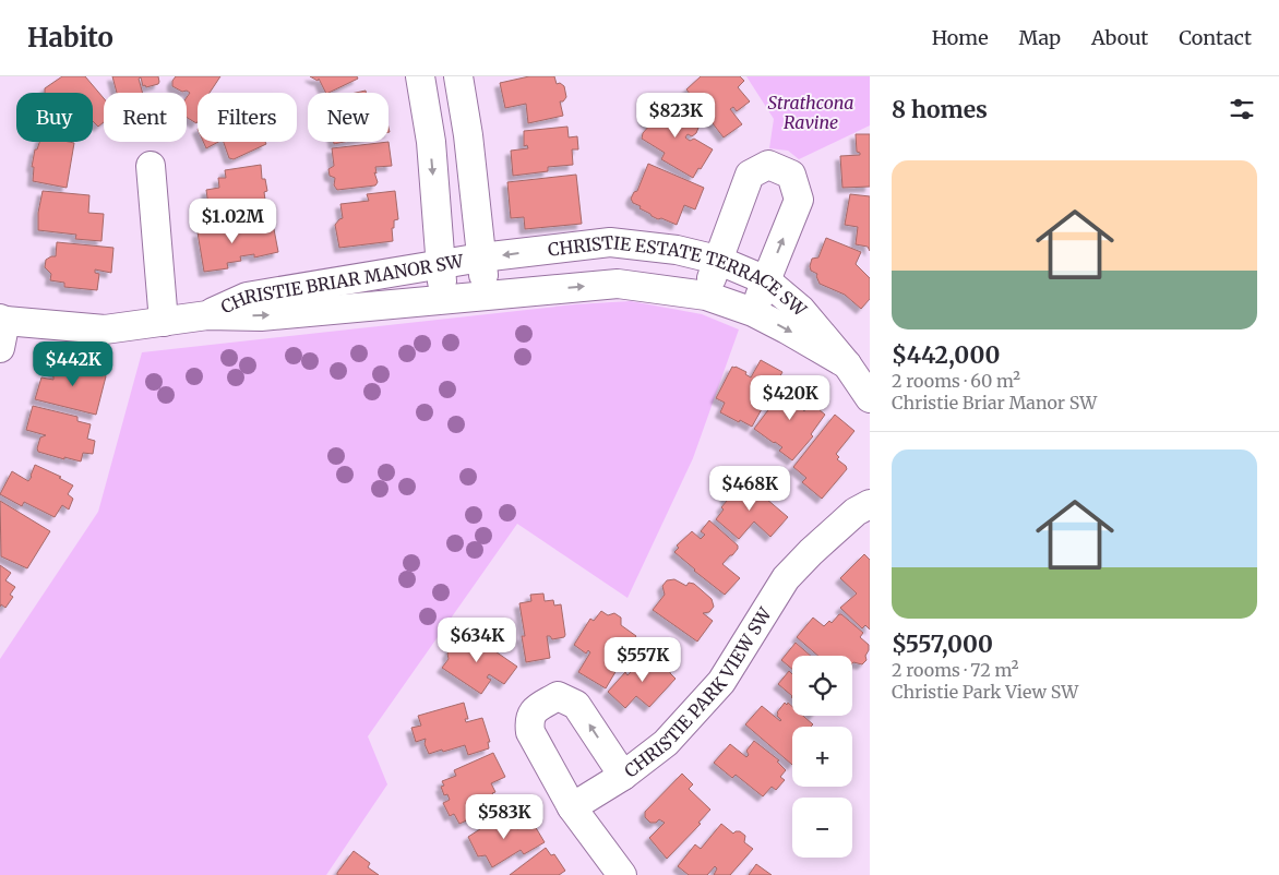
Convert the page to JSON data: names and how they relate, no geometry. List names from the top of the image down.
{
  "streets": {
    "street": ["CHRISTIE BRIAR MANOR SW", "CHRISTIE ESTATE TERRACE SW", "CHRISTIE PARK VIEW SW"]
  },
  "crossings": [
    ["CHRISTIE BRIAR MANOR SW", "CHRISTIE ESTATE TERRACE SW"]
  ],
  "parks": ["Strathcona Ravine"],
  "page": {
    "header": "Habito",
    "nav": [
      "Home",
      "Map",
      "About",
      "Contact"
    ],
    "heading": "8 homes",
    "price": [
      "$823K",
      "$1.02M",
      "$442K",
      "$420K",
      "$468K",
      "$634K",
      "$557K",
      "$583K"
    ],
    "chip": [
      "Buy",
      "Rent",
      "Filters",
      "New"
    ],
    "list": [
      {
        "name": "$442,000",
        "note": "2 rooms · 60 m² · Christie Briar Manor SW"
      },
      {
        "name": "$557,000",
        "note": "2 rooms · 72 m² · Christie Park View SW"
      }
    ],
    "map_buttons": ["+", "−"]
  }
}
